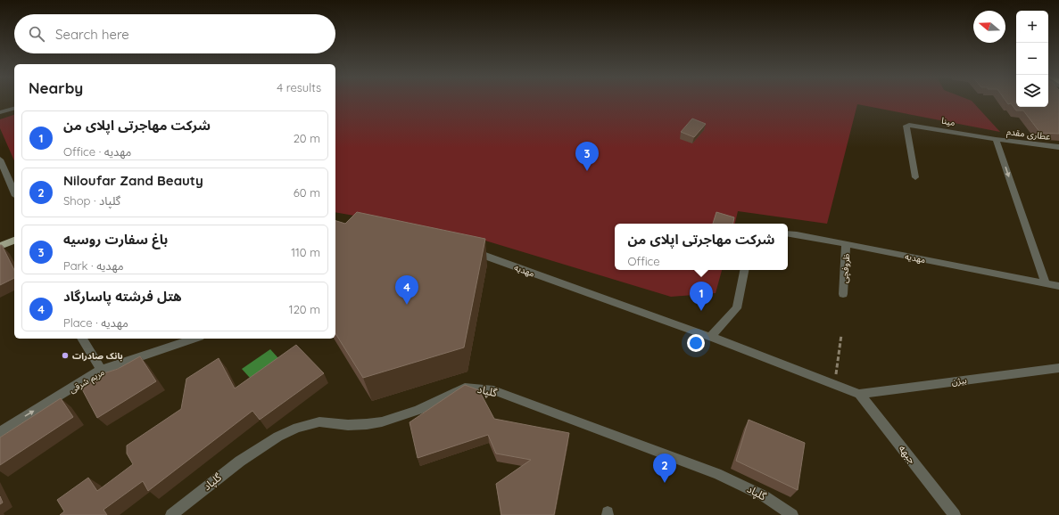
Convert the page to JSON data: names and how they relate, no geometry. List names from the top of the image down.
{
  "streets": {
    "street": [
      "مینا",
      "عطاری مقدم",
      "مهدیه",
      "ظروفچی",
      "مریم شرقی",
      "بیژن",
      "گلپاد",
      "جبهه"
    ]
  },
  "crossings": [
    ["مینا", "عطاری مقدم"],
    ["مهدیه", "ظروفچی"],
    ["مهدیه", "بیژن"],
    ["مهدیه", "جبهه"],
    ["بیژن", "جبهه"]
  ],
  "one_way": ["مریم شرقی"],
  "places": ["بانک صادرات"],
  "north": "left",
  "page": {
    "map_buttons": ["+", "−"],
    "search": "Search here",
    "heading": ["Nearby", "4 results"],
    "list": [
      {
        "mark": "1",
        "name": "شرکت مهاجرتی اپلای من",
        "note": "Office · مهدیه",
        "value": "20 m"
      },
      {
        "mark": "2",
        "name": "Niloufar Zand Beauty",
        "note": "Shop · گلپاد",
        "value": "60 m"
      },
      {
        "mark": "3",
        "name": "باغ سفارت روسیه",
        "note": "Park · مهدیه",
        "value": "110 m"
      },
      {
        "mark": "4",
        "name": "هتل فرشته پاسارگاد",
        "note": "Place · مهدیه",
        "value": "120 m"
      }
    ],
    "pins": [
      "3",
      "4",
      "1",
      "2"
    ],
    "popup": ["شرکت مهاجرتی اپلای من", "Office"]
  }
}
